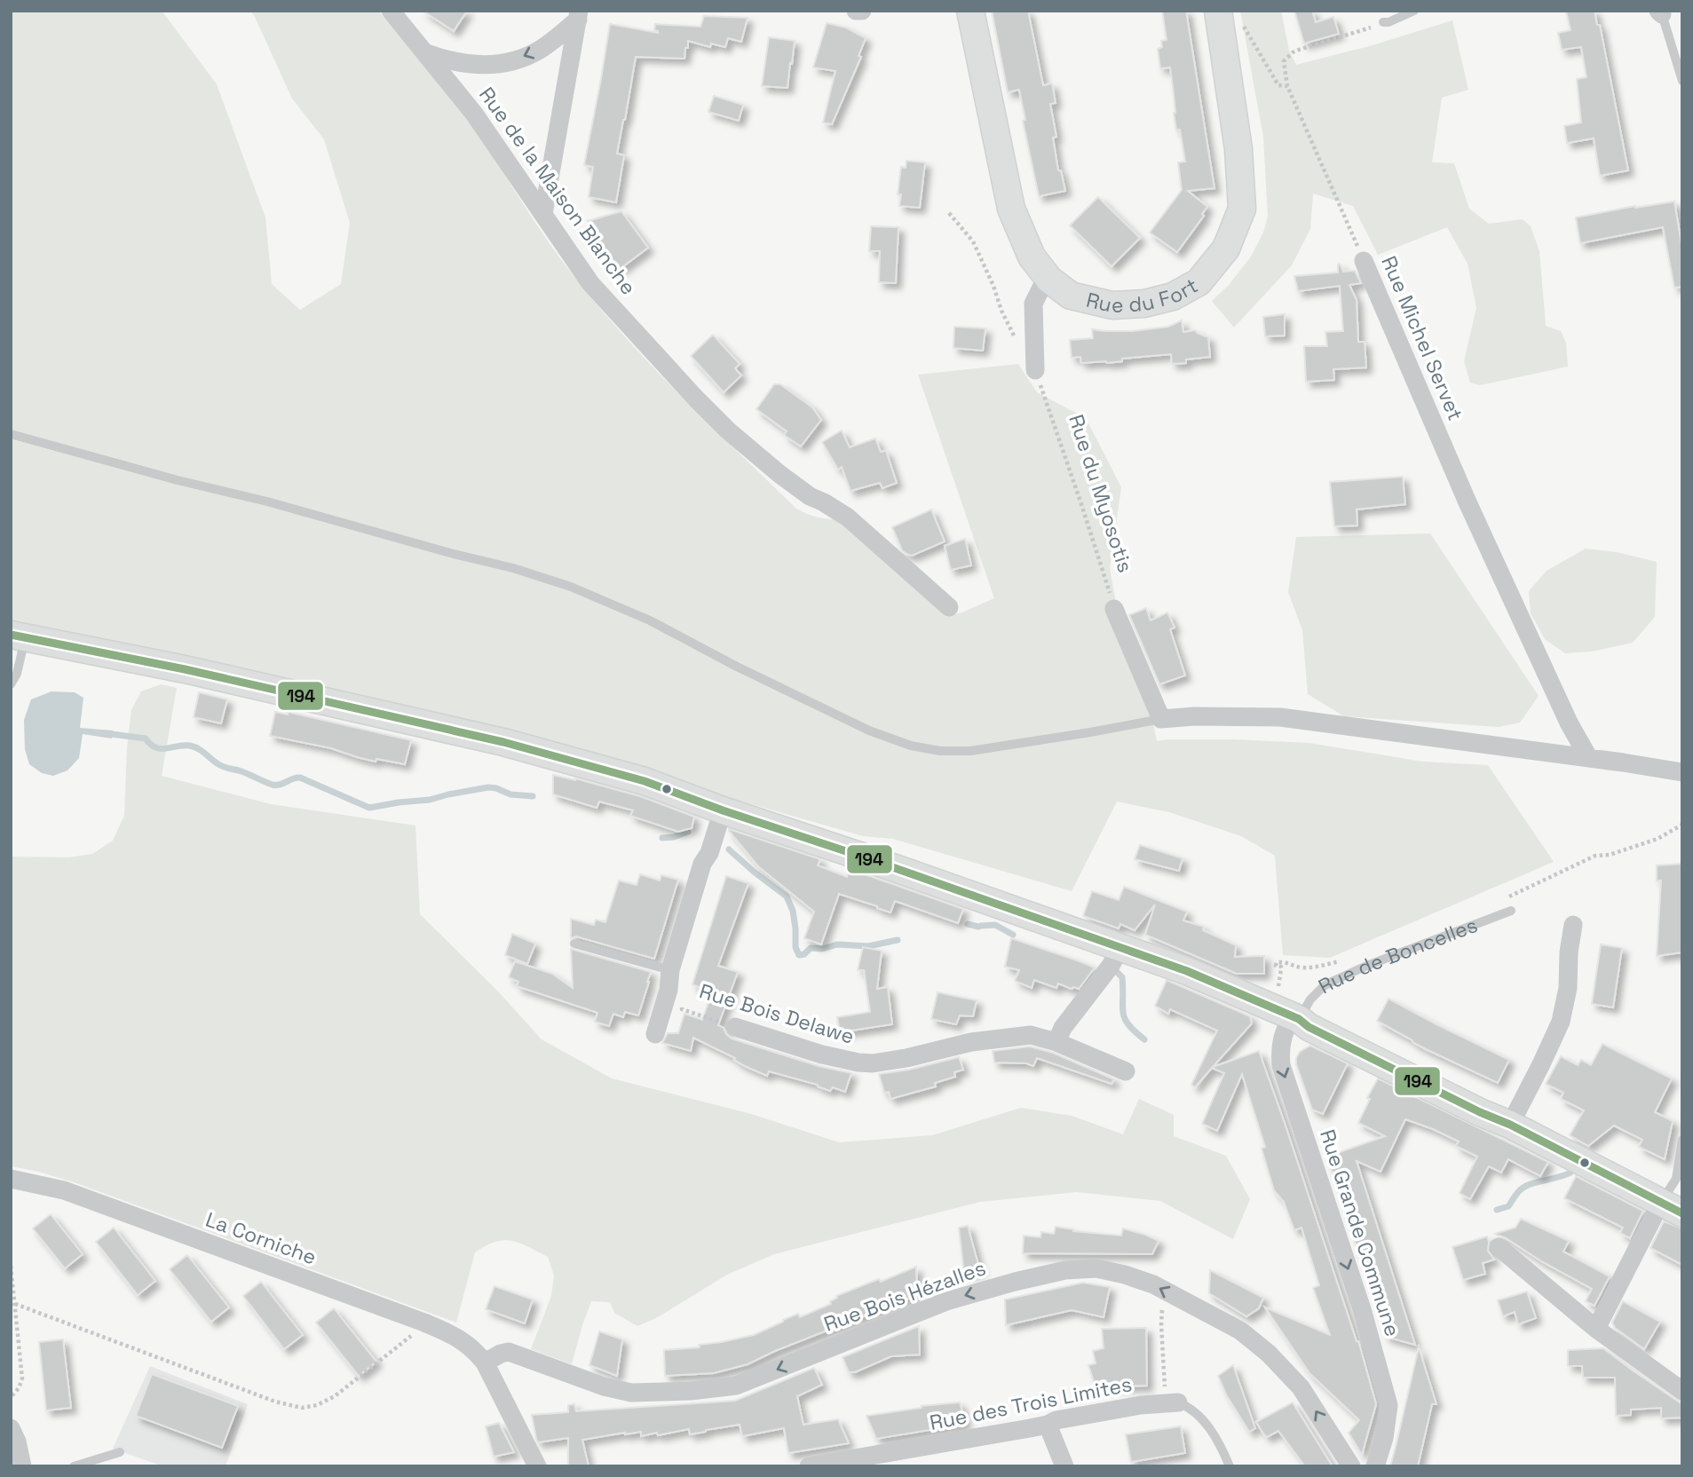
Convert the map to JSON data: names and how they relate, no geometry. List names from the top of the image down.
{
  "streets": {
    "main road": ["Rue du Fort", "Rue de Boncelles"],
    "street": [
      "Rue de la Maison Blanche",
      "Rue Michel Servet",
      "Rue Bois Delawe",
      "Rue Grande Commune",
      "La Corniche",
      "Rue Bois Hézalles",
      "Rue des Trois Limites"
    ],
    "path": ["Rue du Myosotis"]
  },
  "crossings": [
    ["Rue de Boncelles", "Rue Grande Commune"],
    ["La Corniche", "Rue Bois Hézalles"]
  ],
  "one_way": ["Rue Grande Commune", "Rue Bois Hézalles"],
  "lines": ["transit line 194"]
}
